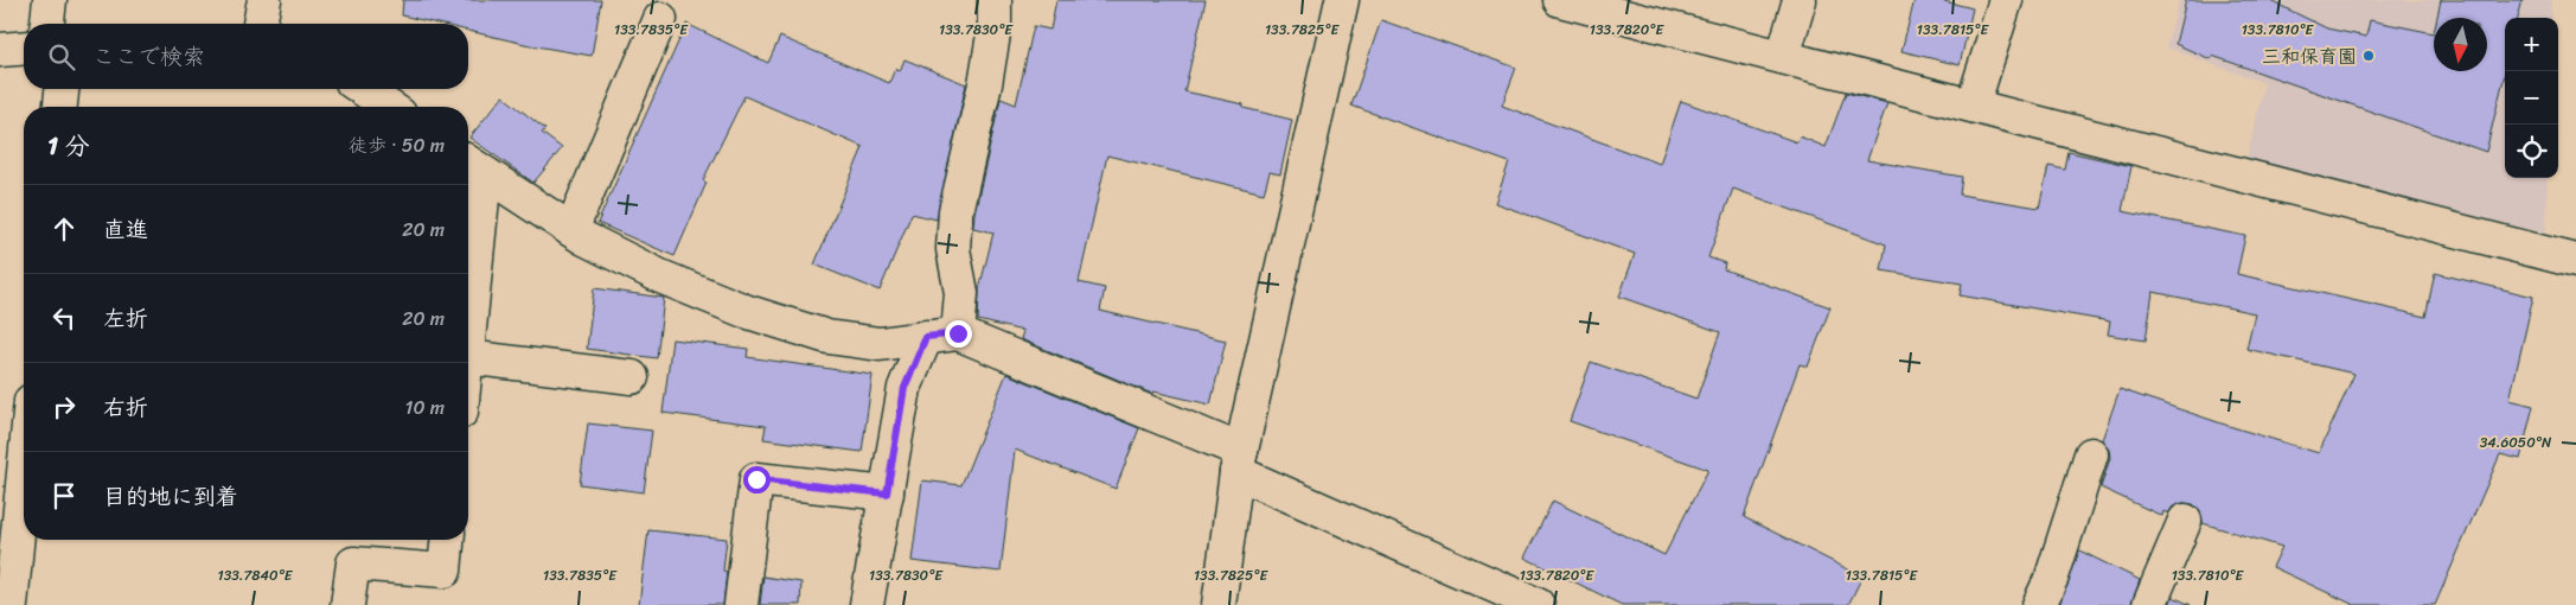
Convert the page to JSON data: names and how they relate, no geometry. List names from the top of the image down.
{
  "places": ["三和保育園"],
  "north": "bottom",
  "page": {
    "map_buttons": ["+", "−"],
    "search": "ここで検索",
    "heading": ["1 分", "徒歩 · 50 m"],
    "list": [
      ["直進", "20 m"],
      ["左折", "20 m"],
      ["右折", "10 m"],
      "目的地に到着"
    ]
  },
  "coordinates": [
    "133.7835°E",
    "133.7830°E",
    "133.7825°E",
    "133.7820°E",
    "133.7815°E",
    "133.7810°E",
    "34.6050°N",
    "133.7840°E"
  ]
}
